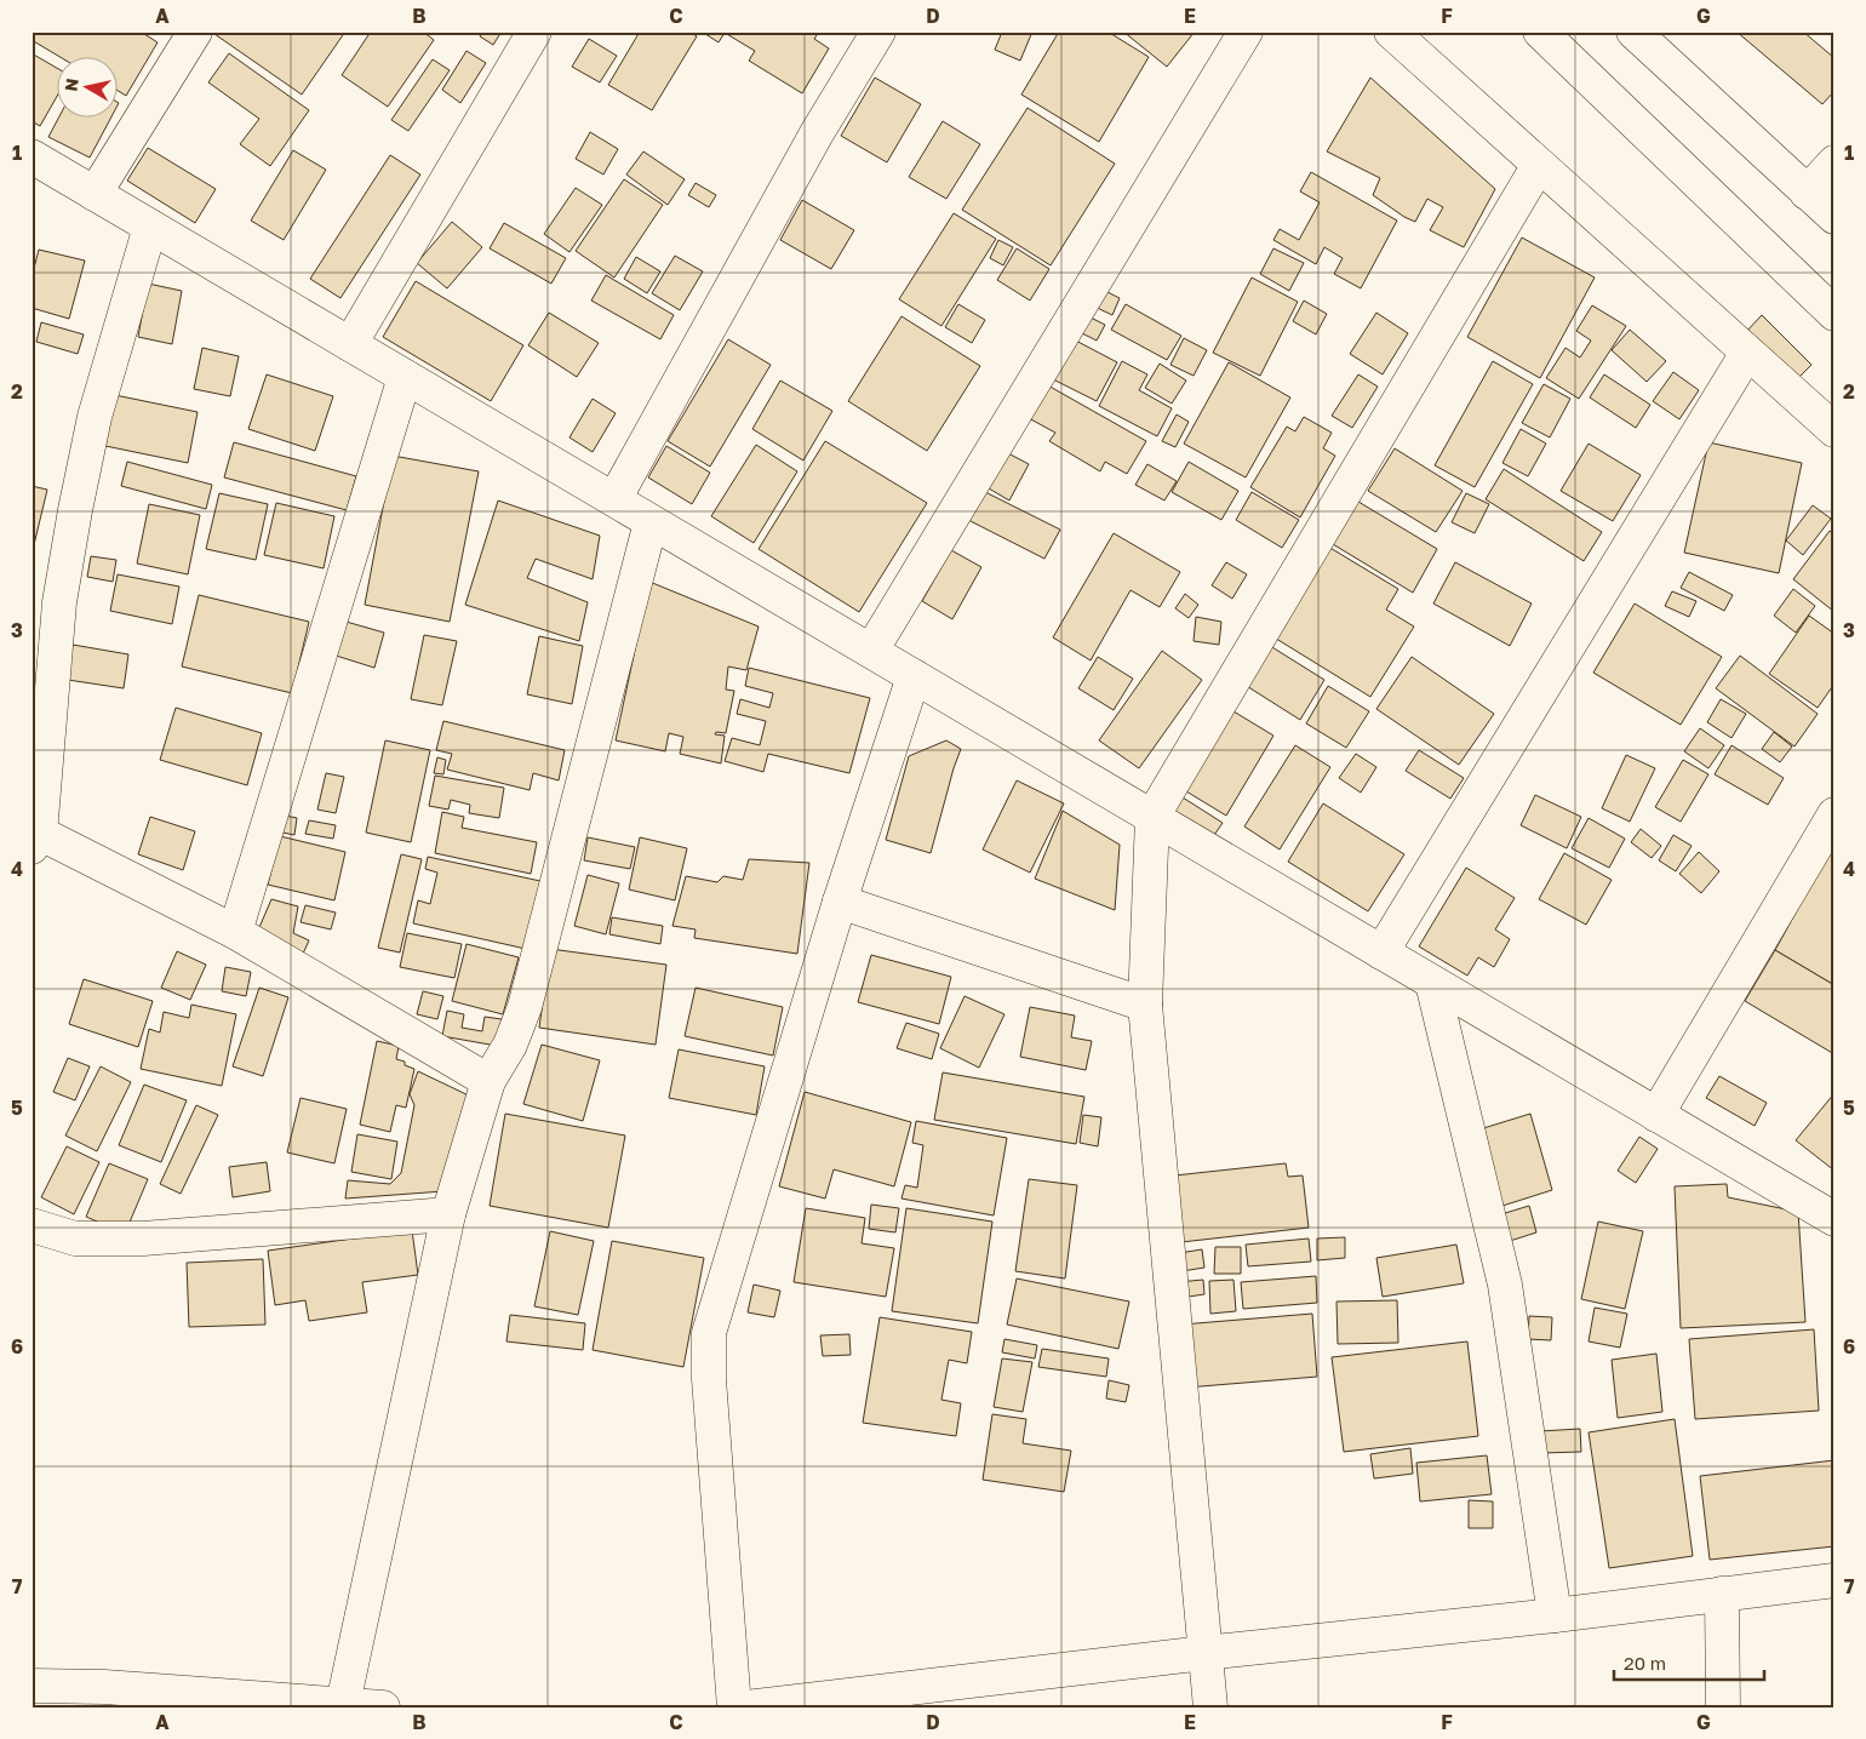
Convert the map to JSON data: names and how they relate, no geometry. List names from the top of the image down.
{
  "scale_bar": "20 m",
  "north": "left",
  "grid": {
    "columns": [
      "A",
      "B",
      "C",
      "D",
      "E",
      "F",
      "G"
    ],
    "rows": [
      "1",
      "2",
      "3",
      "4",
      "5",
      "6",
      "7"
    ]
  }
}
